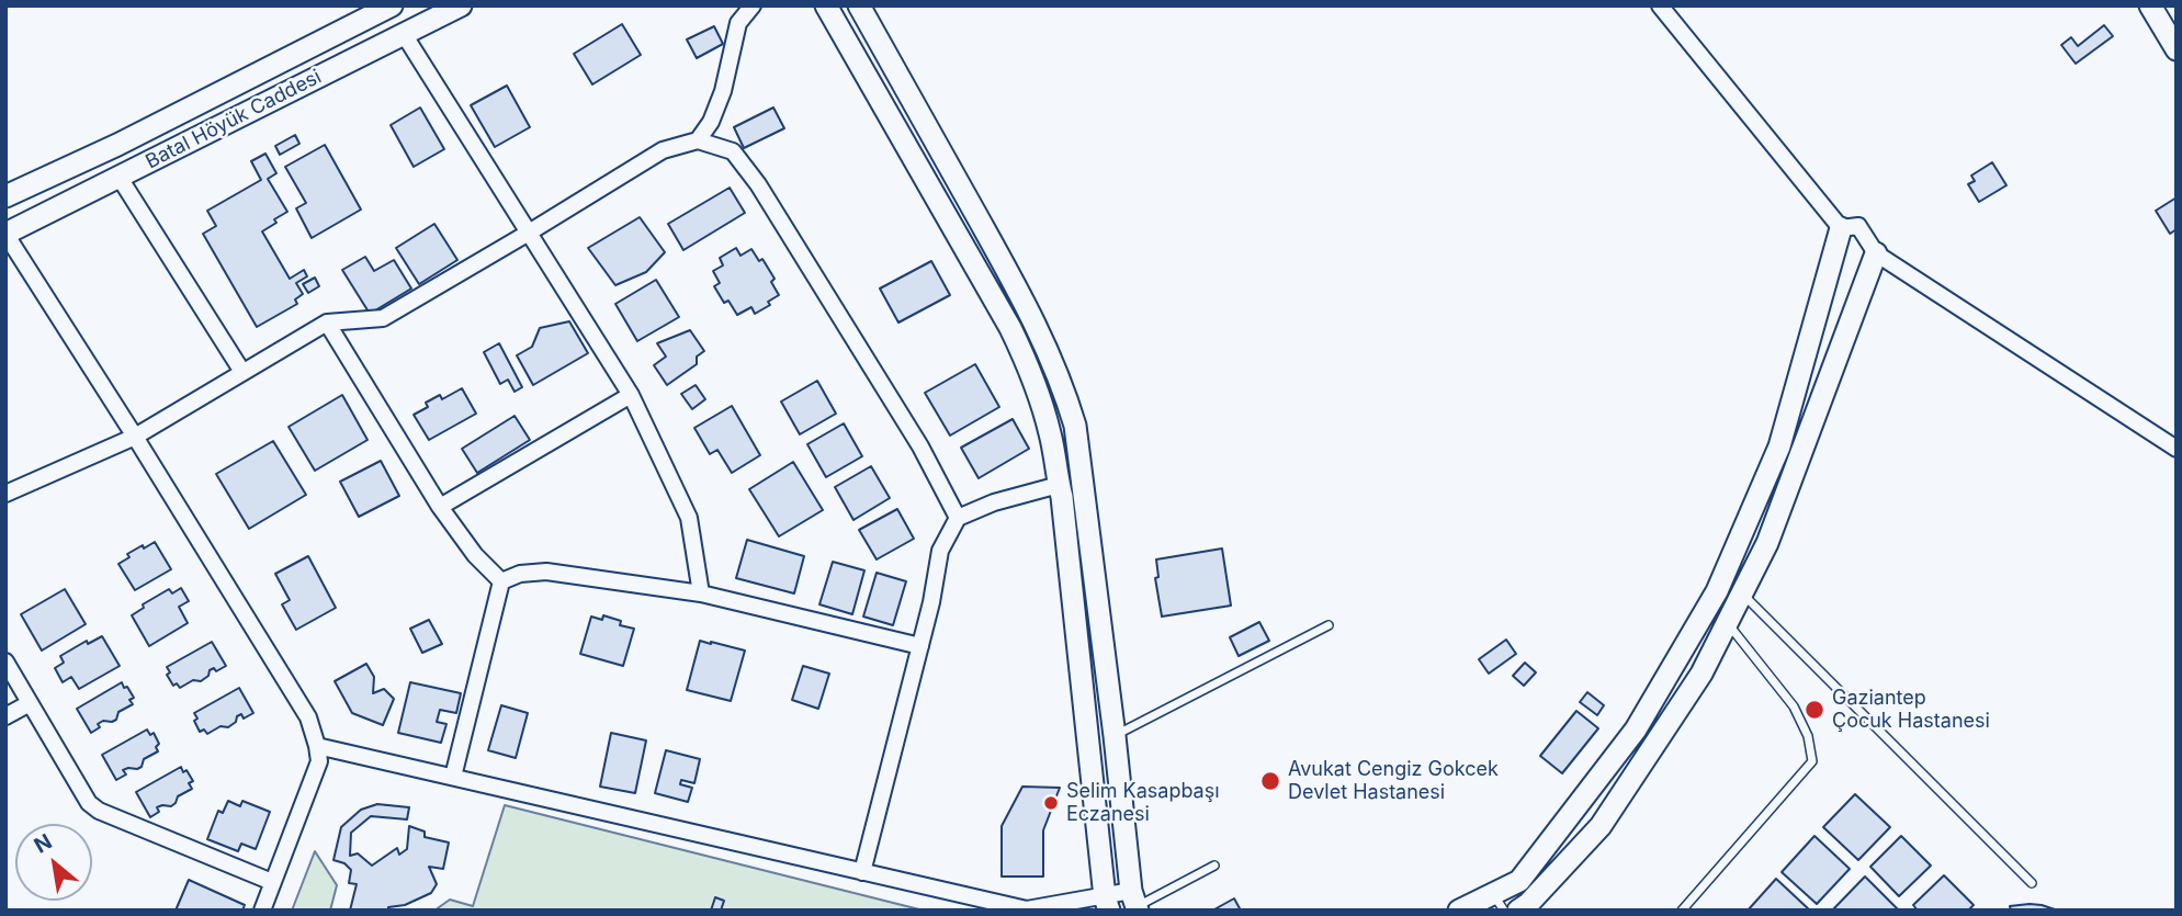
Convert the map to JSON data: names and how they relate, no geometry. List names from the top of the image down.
{
  "streets": {
    "street": ["Batal Höyük Caddesi"]
  },
  "places": ["Gaziantep Çocuk Hastanesi", "Avukat Cengiz Gokcek Devlet Hastanesi", "Selim Kasapbaşı Eczanesi"],
  "north": "top left"
}
